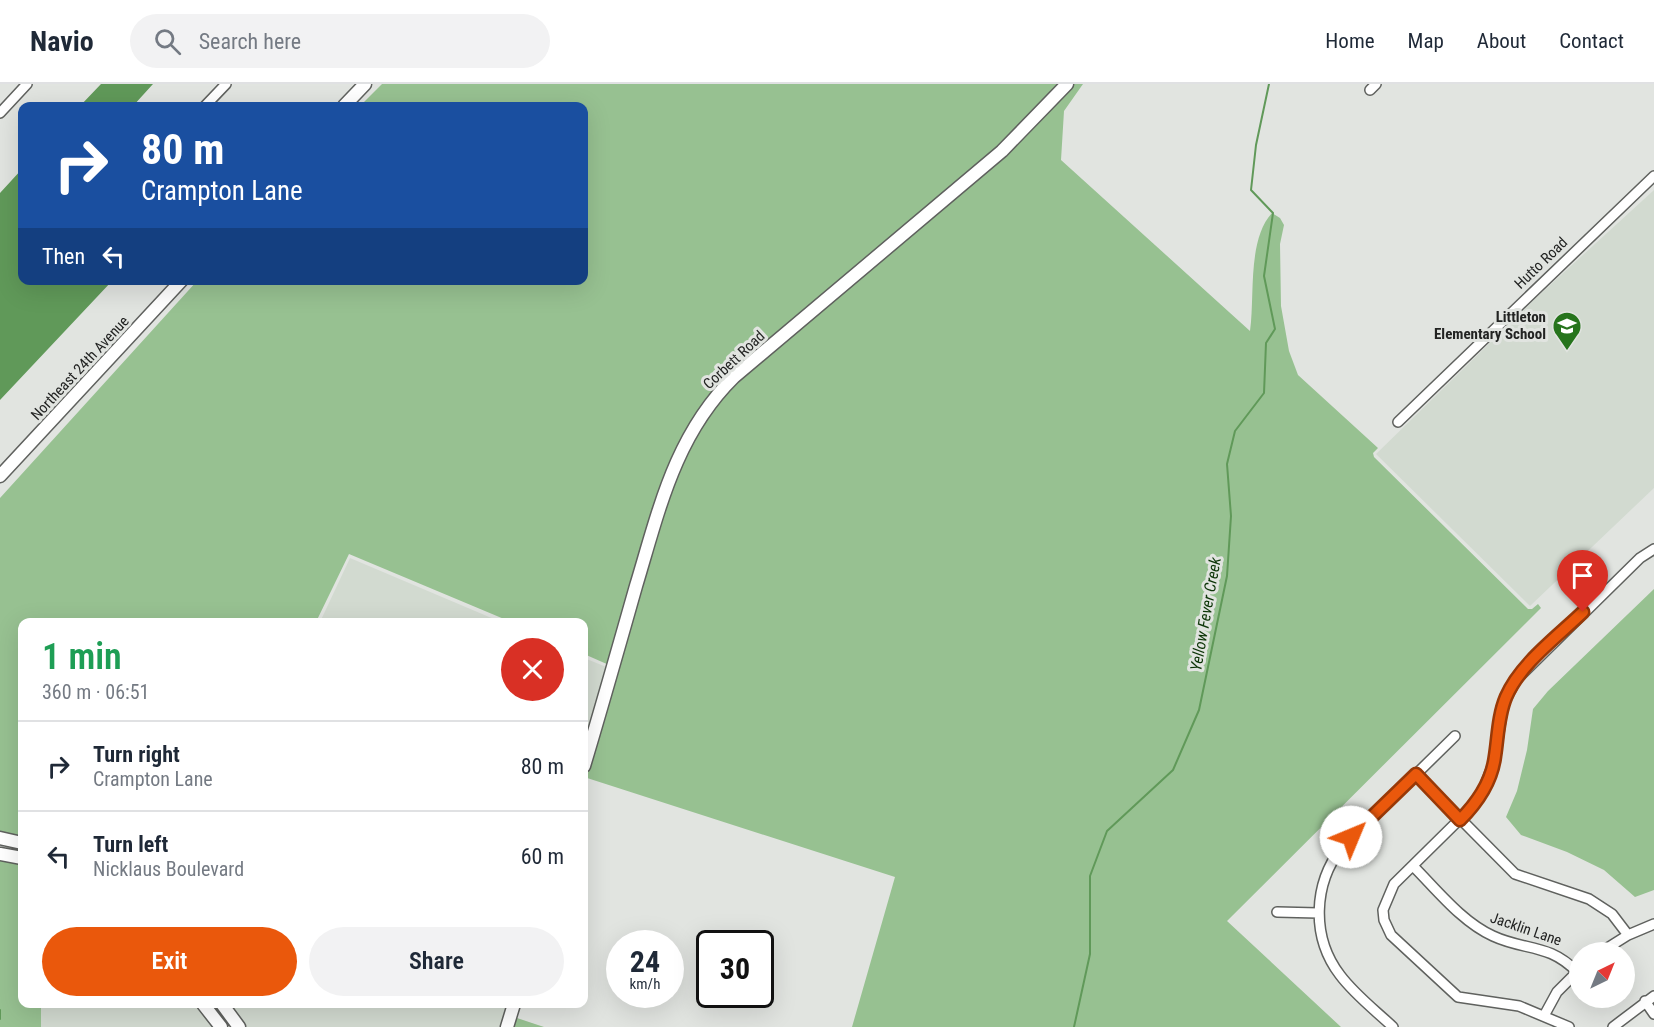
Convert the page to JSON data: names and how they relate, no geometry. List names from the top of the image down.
{
  "streets": {
    "street": [
      "Hutto Road",
      "Corbett Road",
      "Northeast 24th Avenue",
      "Jacklin Lane"
    ]
  },
  "water": ["Yellow Fever Creek"],
  "places": {
    "school or university": ["Littleton Elementary School"]
  },
  "north": "top right",
  "page": {
    "header": "Navio",
    "search": "Search here",
    "nav": [
      "Home",
      "Map",
      "About",
      "Contact"
    ],
    "turn": ["80 m", "Crampton Lane"],
    "then": "Then",
    "heading": ["1 min", "360 m · 06:51"],
    "list": [
      {
        "name": "Turn right",
        "note": "Crampton Lane",
        "value": "80 m"
      },
      {
        "name": "Turn left",
        "note": "Nicklaus Boulevard",
        "value": "60 m"
      }
    ],
    "buttons": ["Exit", "Share"],
    "speed": "24 km/h",
    "limit": "30"
  }
}
